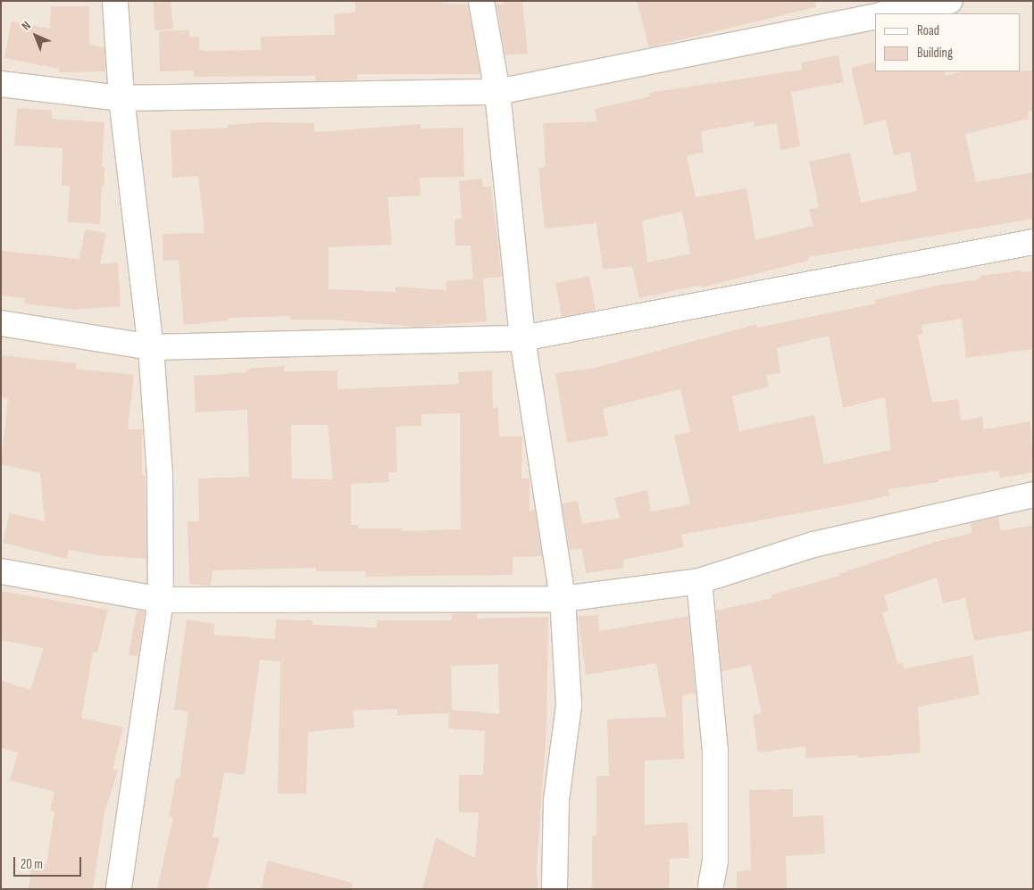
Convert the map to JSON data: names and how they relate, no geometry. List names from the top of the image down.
{
  "legend": ["Road", "Building"],
  "scale_bar": "20 m",
  "north": "top left"
}
